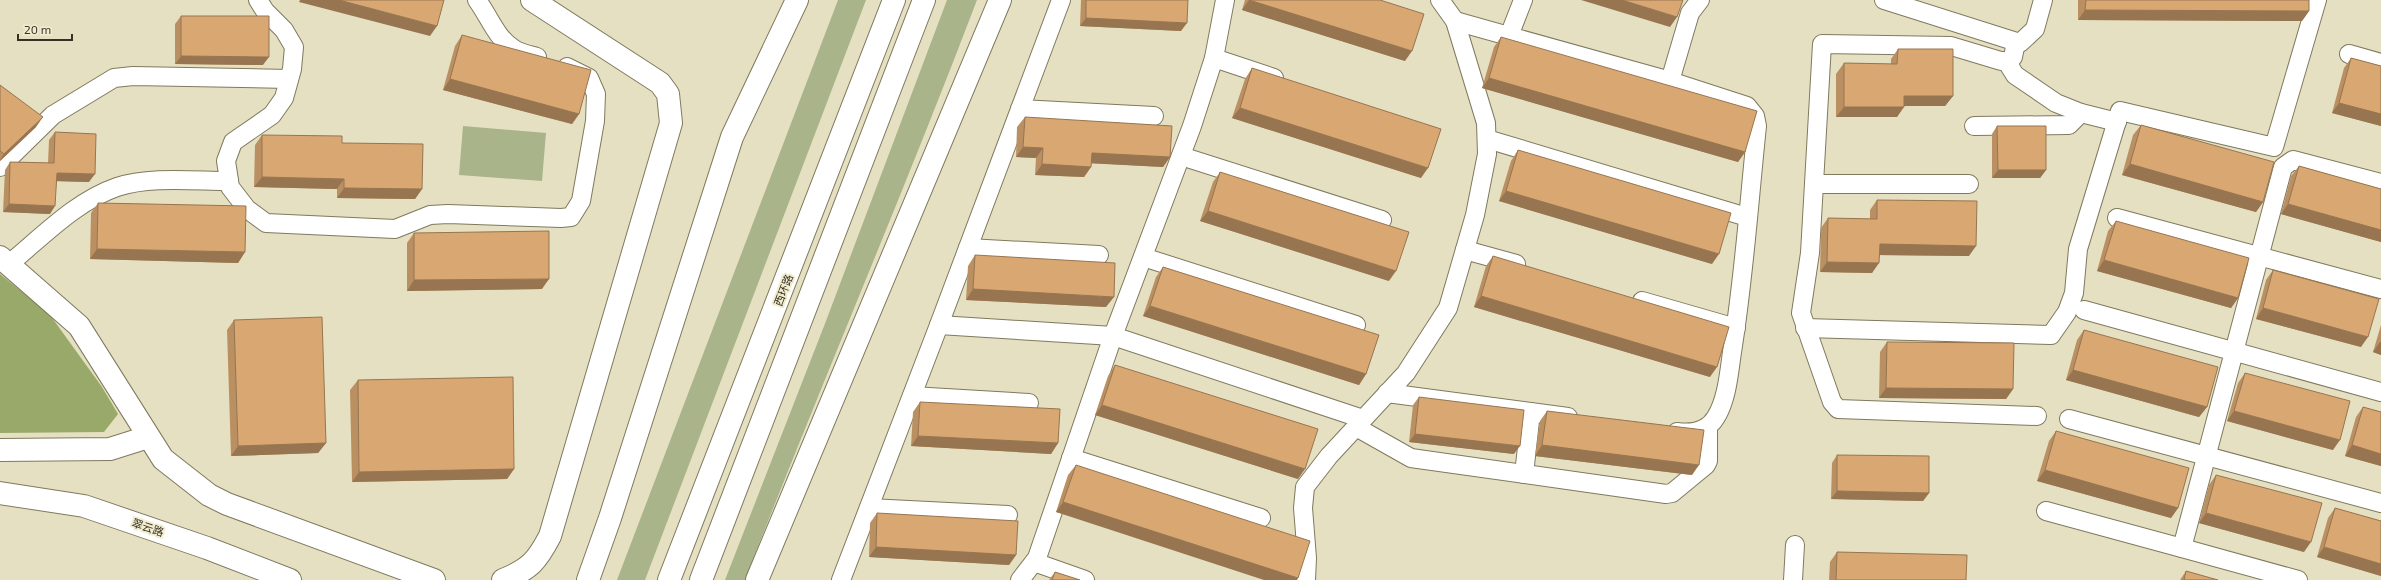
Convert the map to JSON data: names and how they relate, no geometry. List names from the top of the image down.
{
  "streets": {
    "main road": ["西环路", "翠云路"]
  },
  "scale_bar": "20 m"
}
